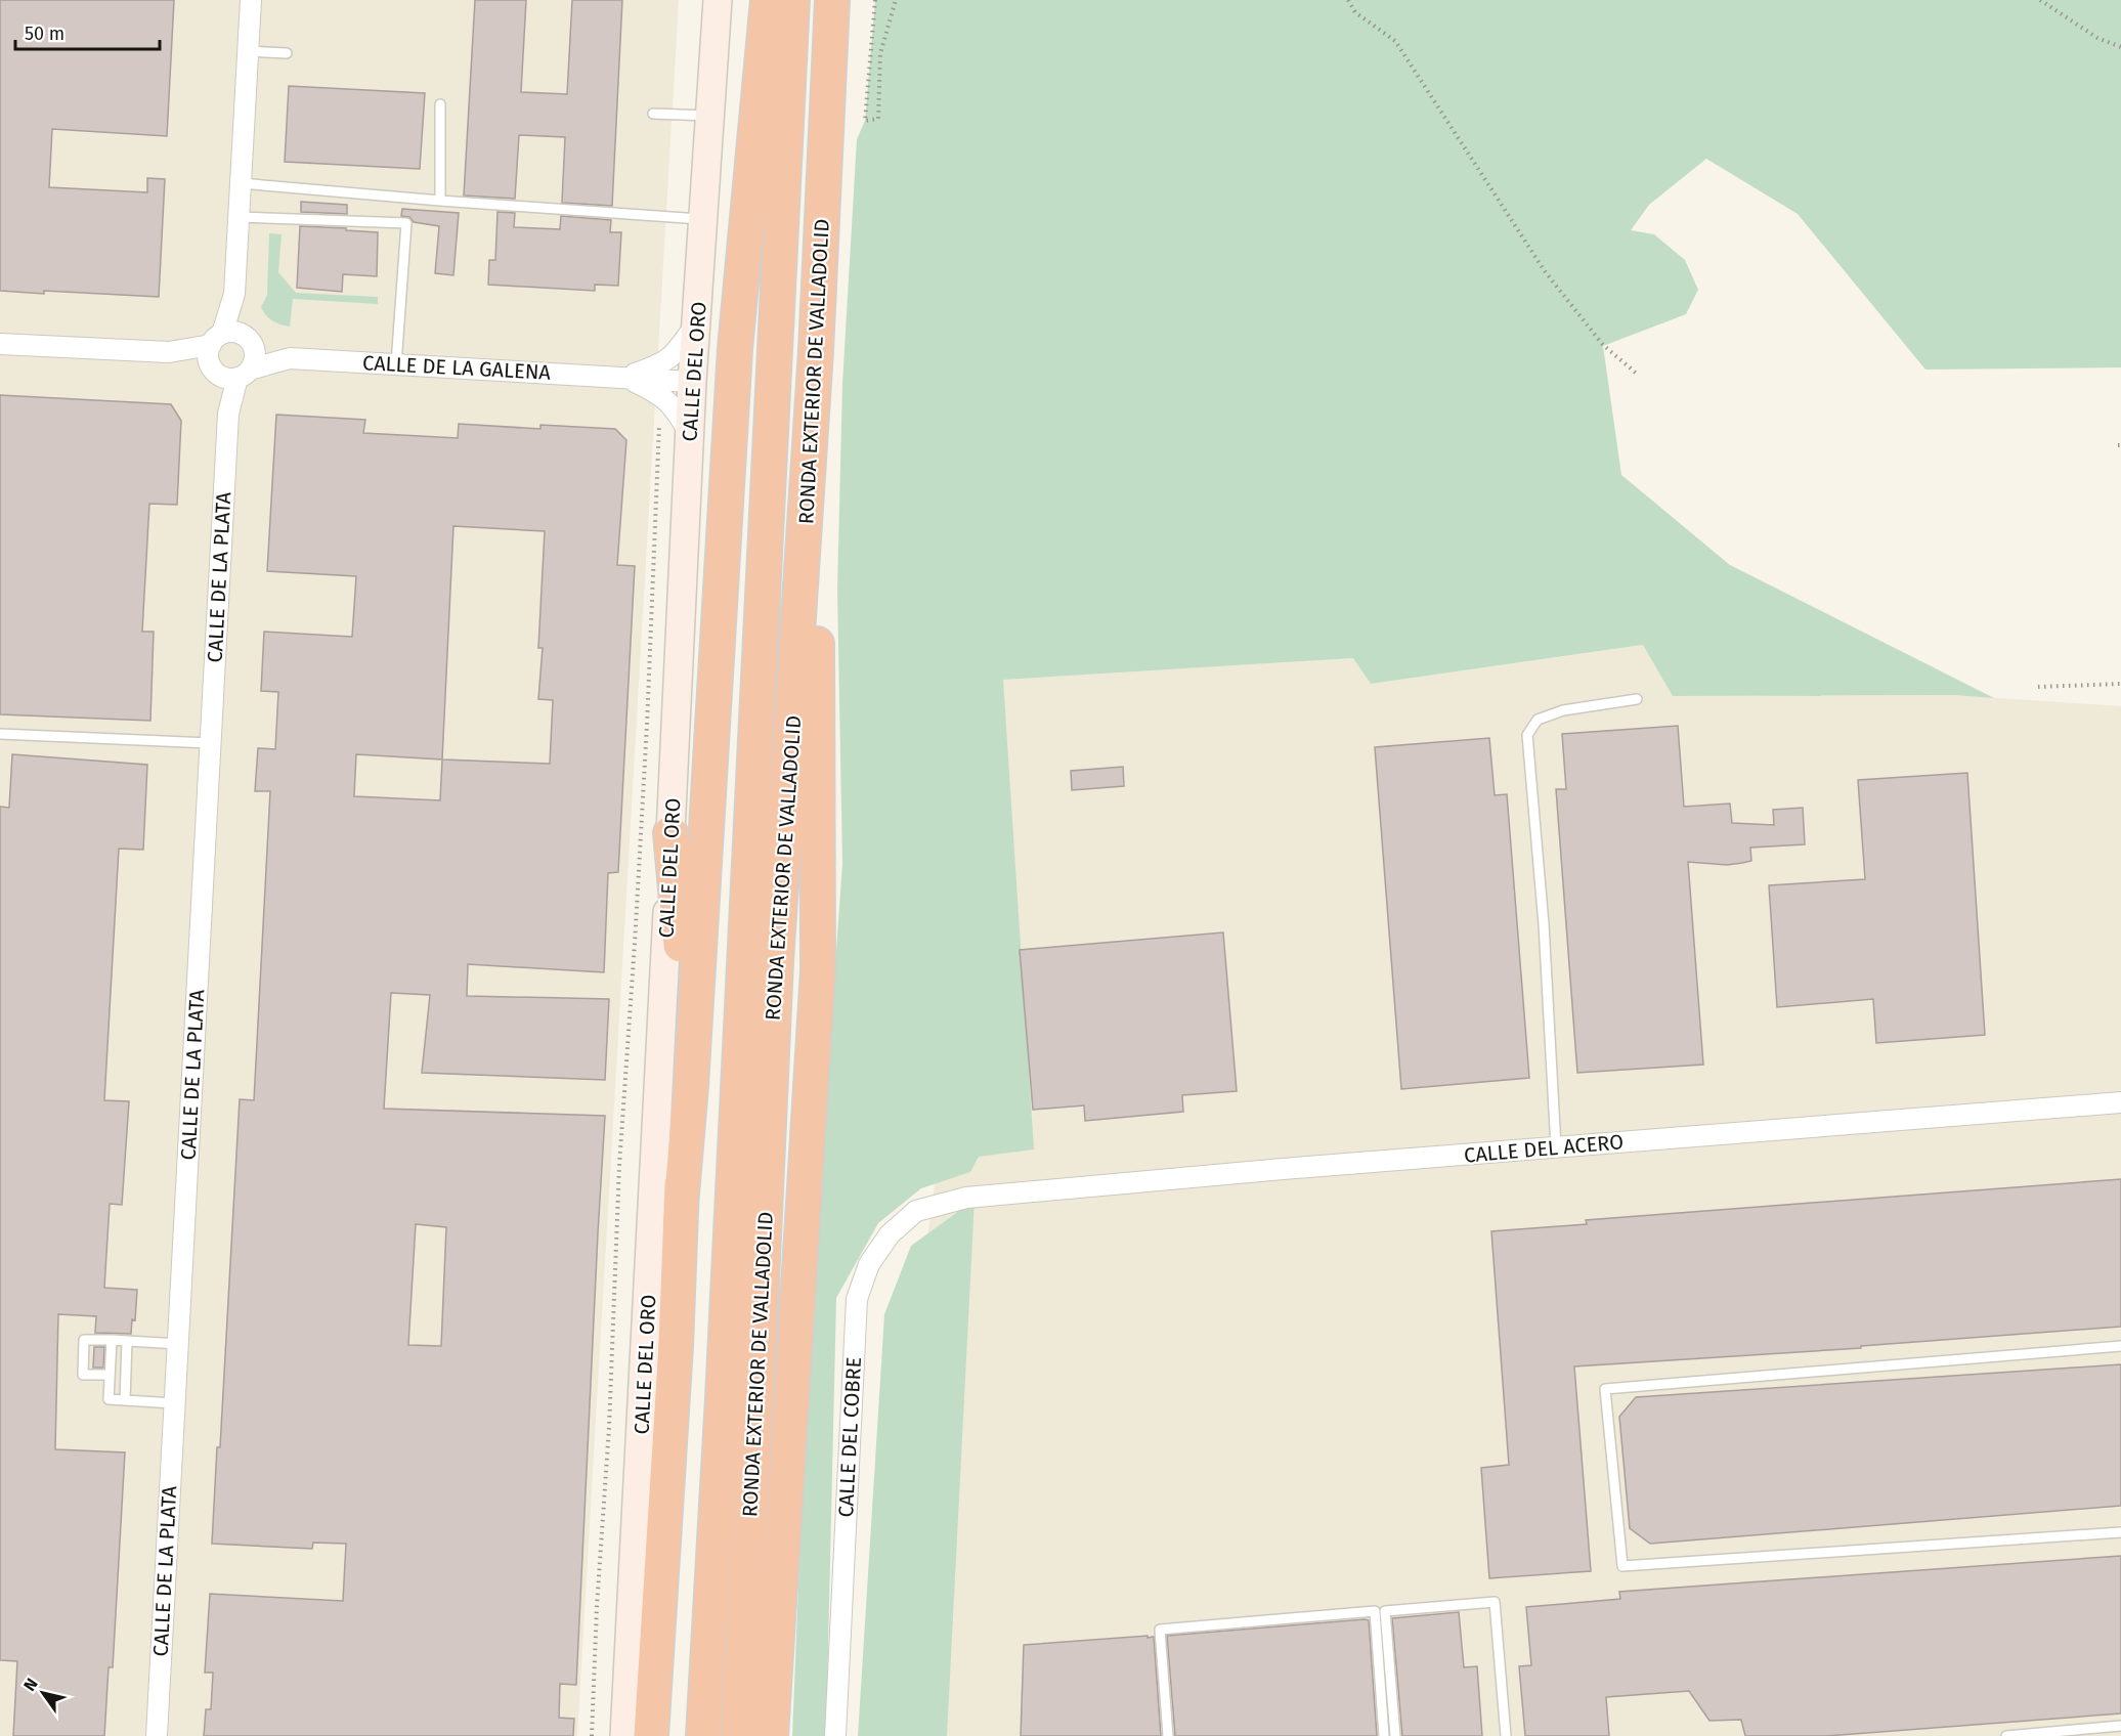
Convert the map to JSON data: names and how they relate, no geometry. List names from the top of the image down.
{
  "streets": {
    "highway": ["RONDA EXTERIOR DE VALLADOLID"],
    "street": [
      "CALLE DE LA GALENA",
      "CALLE DEL ORO",
      "CALLE DE LA PLATA",
      "CALLE DEL ACERO",
      "CALLE DEL COBRE"
    ]
  },
  "crossings": [
    ["CALLE DE LA GALENA", "CALLE DEL ORO"],
    ["CALLE DE LA GALENA", "CALLE DE LA PLATA"],
    ["CALLE DEL ACERO", "CALLE DEL COBRE"]
  ],
  "scale_bar": "50 m",
  "north": "top left"
}
